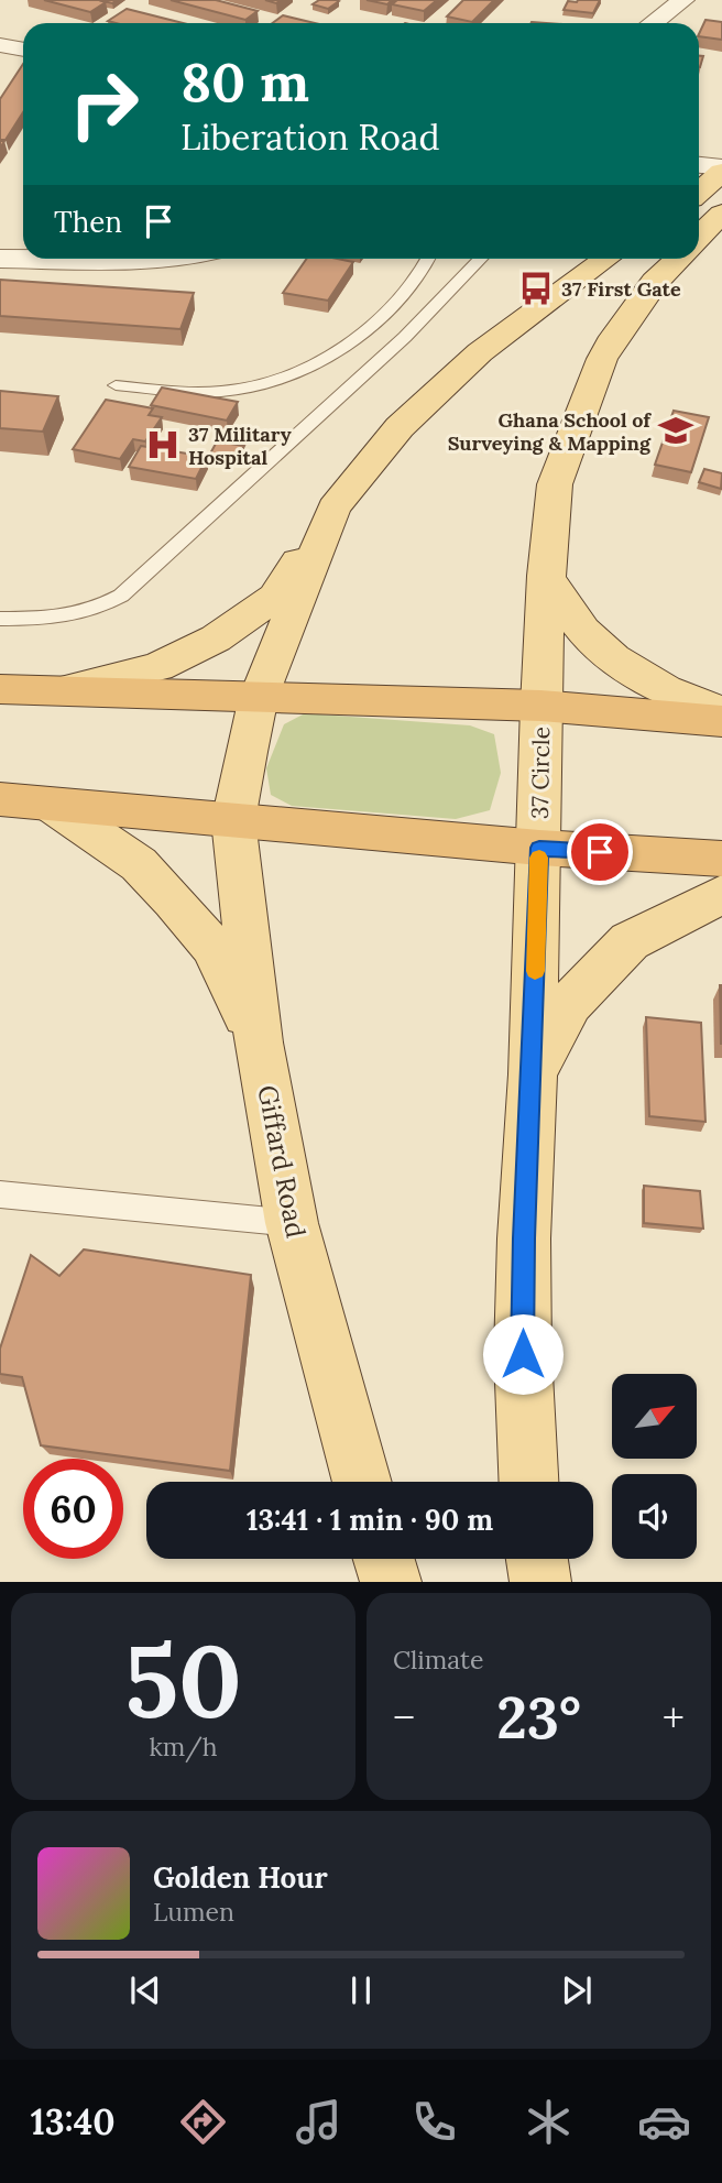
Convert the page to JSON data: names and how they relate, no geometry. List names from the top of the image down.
{
  "streets": {
    "highway": ["37 Circle"],
    "main road": ["Giffard Road"]
  },
  "crossings": [
    ["37 Circle", "Giffard Road"]
  ],
  "places": {
    "bus stop": ["37 First Gate"],
    "school or university": ["Ghana School of Surveying & Mapping"],
    "hospital": ["37 Military Hospital"]
  },
  "north": "top right",
  "page": {
    "turn": ["80 m", "Liberation Road"],
    "then": "Then",
    "limit": "60",
    "trip": "13:41 · 1 min · 90 m",
    "tile": [
      ["50", "km/h"],
      "Climate"
    ],
    "heat": ["−", "23°", "+"],
    "song": ["Golden Hour", "Lumen"],
    "tabs": "13:40"
  }
}
